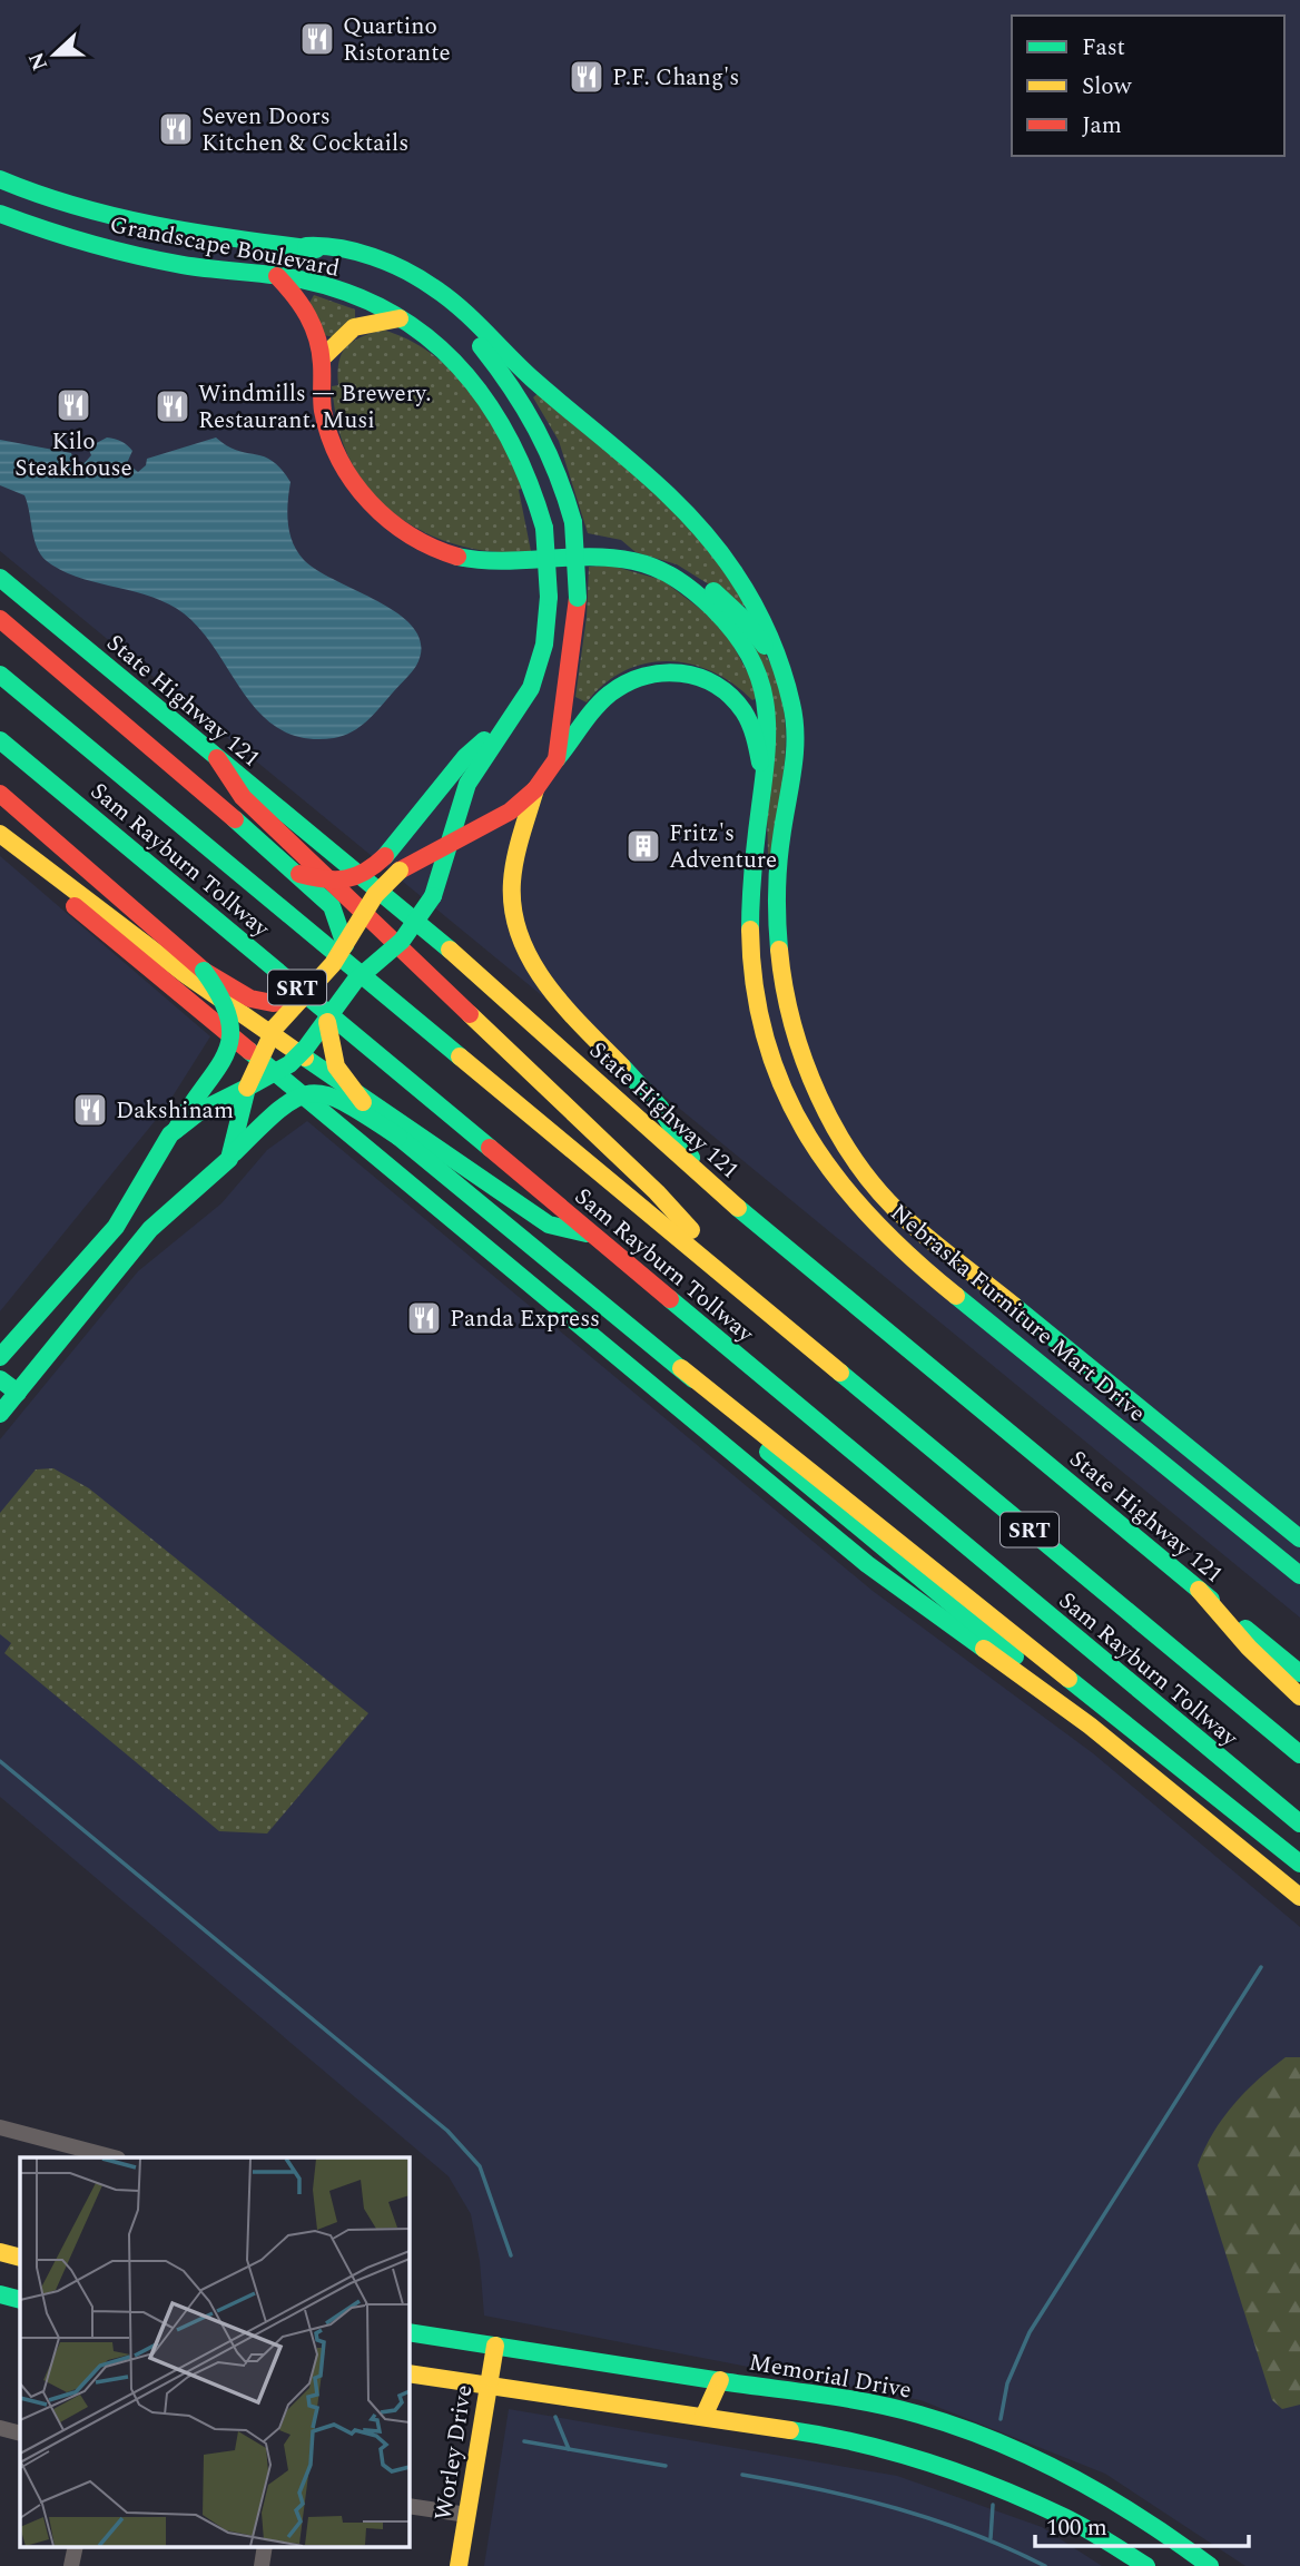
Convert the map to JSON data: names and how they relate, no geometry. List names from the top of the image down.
{
  "streets": {
    "main road": [
      "Grandscape Boulevard",
      "State Highway 121",
      "Sam Rayburn Tollway",
      "SRT",
      "Nebraska Furniture Mart Drive",
      "Memorial Drive",
      "Worley Drive"
    ]
  },
  "crossings": [
    ["Grandscape Boulevard", "Nebraska Furniture Mart Drive"],
    ["Memorial Drive", "Worley Drive"]
  ],
  "places": {
    "restaurant": [
      "Quartino Ristorante",
      "P.F. Chang's",
      "Seven Doors Kitchen & Cocktails",
      "Kilo Steakhouse",
      "Windmills — Brewery. Restaurant. Musi",
      "Dakshinam",
      "Panda Express"
    ],
    "building": ["Fritz's Adventure"]
  },
  "legend": ["Fast", "Slow", "Jam"],
  "scale_bar": "100 m",
  "north": "left"
}
